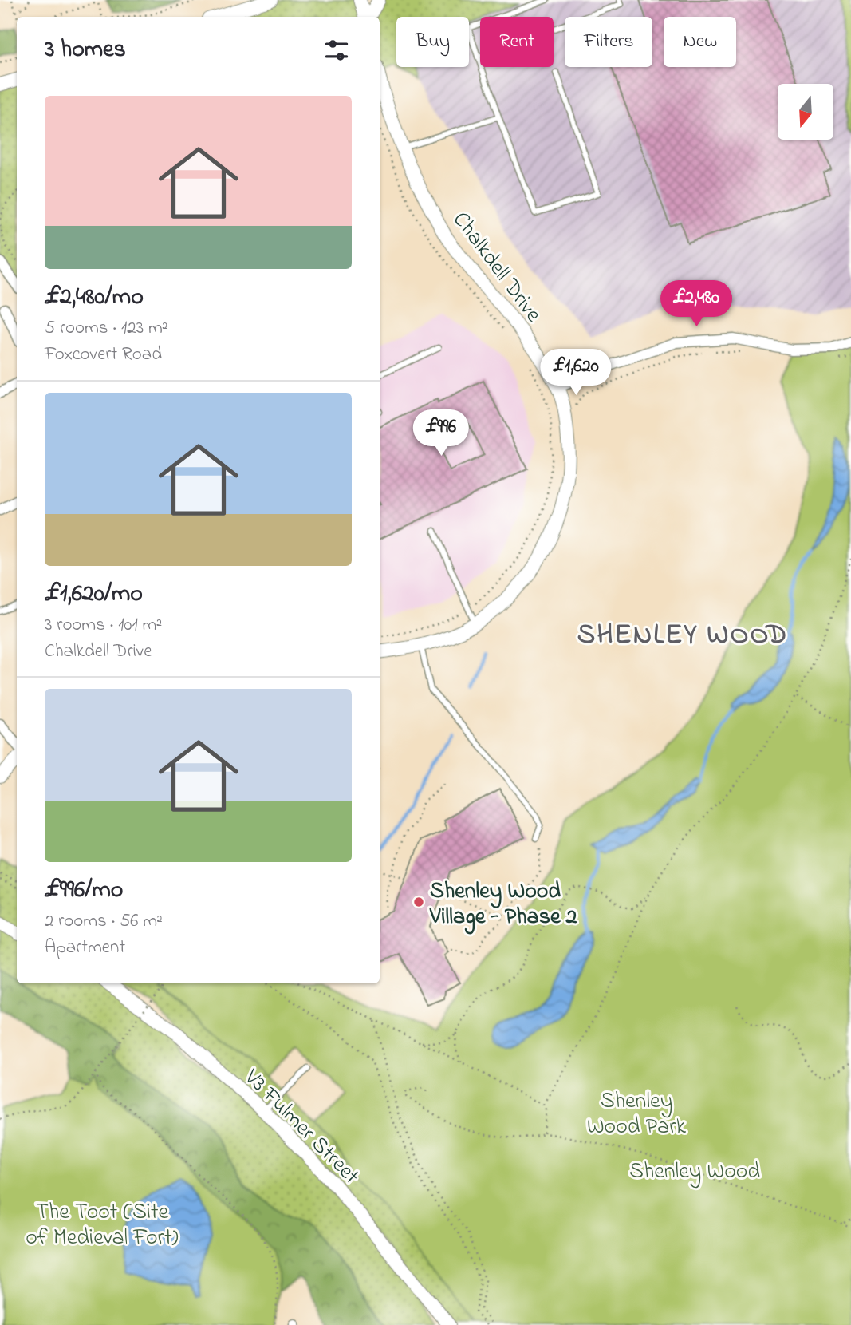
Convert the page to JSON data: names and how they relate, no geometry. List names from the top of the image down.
{
  "streets": {
    "street": ["Chalkdell Drive", "V3 Fulmer Street"]
  },
  "districts": ["SHENLEY WOOD"],
  "parks": ["Shenley Wood Park", "Shenley Wood", "The Toot (Site of Medieval Fort)"],
  "places": ["Shenley Wood Village - Phase 2"],
  "north": "bottom",
  "page": {
    "chip": [
      "Buy",
      "Rent",
      "Filters",
      "New"
    ],
    "heading": "3 homes",
    "list": [
      {
        "name": "£2,480/mo",
        "note": "5 rooms · 123 m² · Foxcovert Road"
      },
      {
        "name": "£1,620/mo",
        "note": "3 rooms · 101 m² · Chalkdell Drive"
      },
      {
        "name": "£996/mo",
        "note": "2 rooms · 56 m² · Apartment"
      }
    ],
    "price": ["£2,480", "£1,620", "£996"]
  }
}
